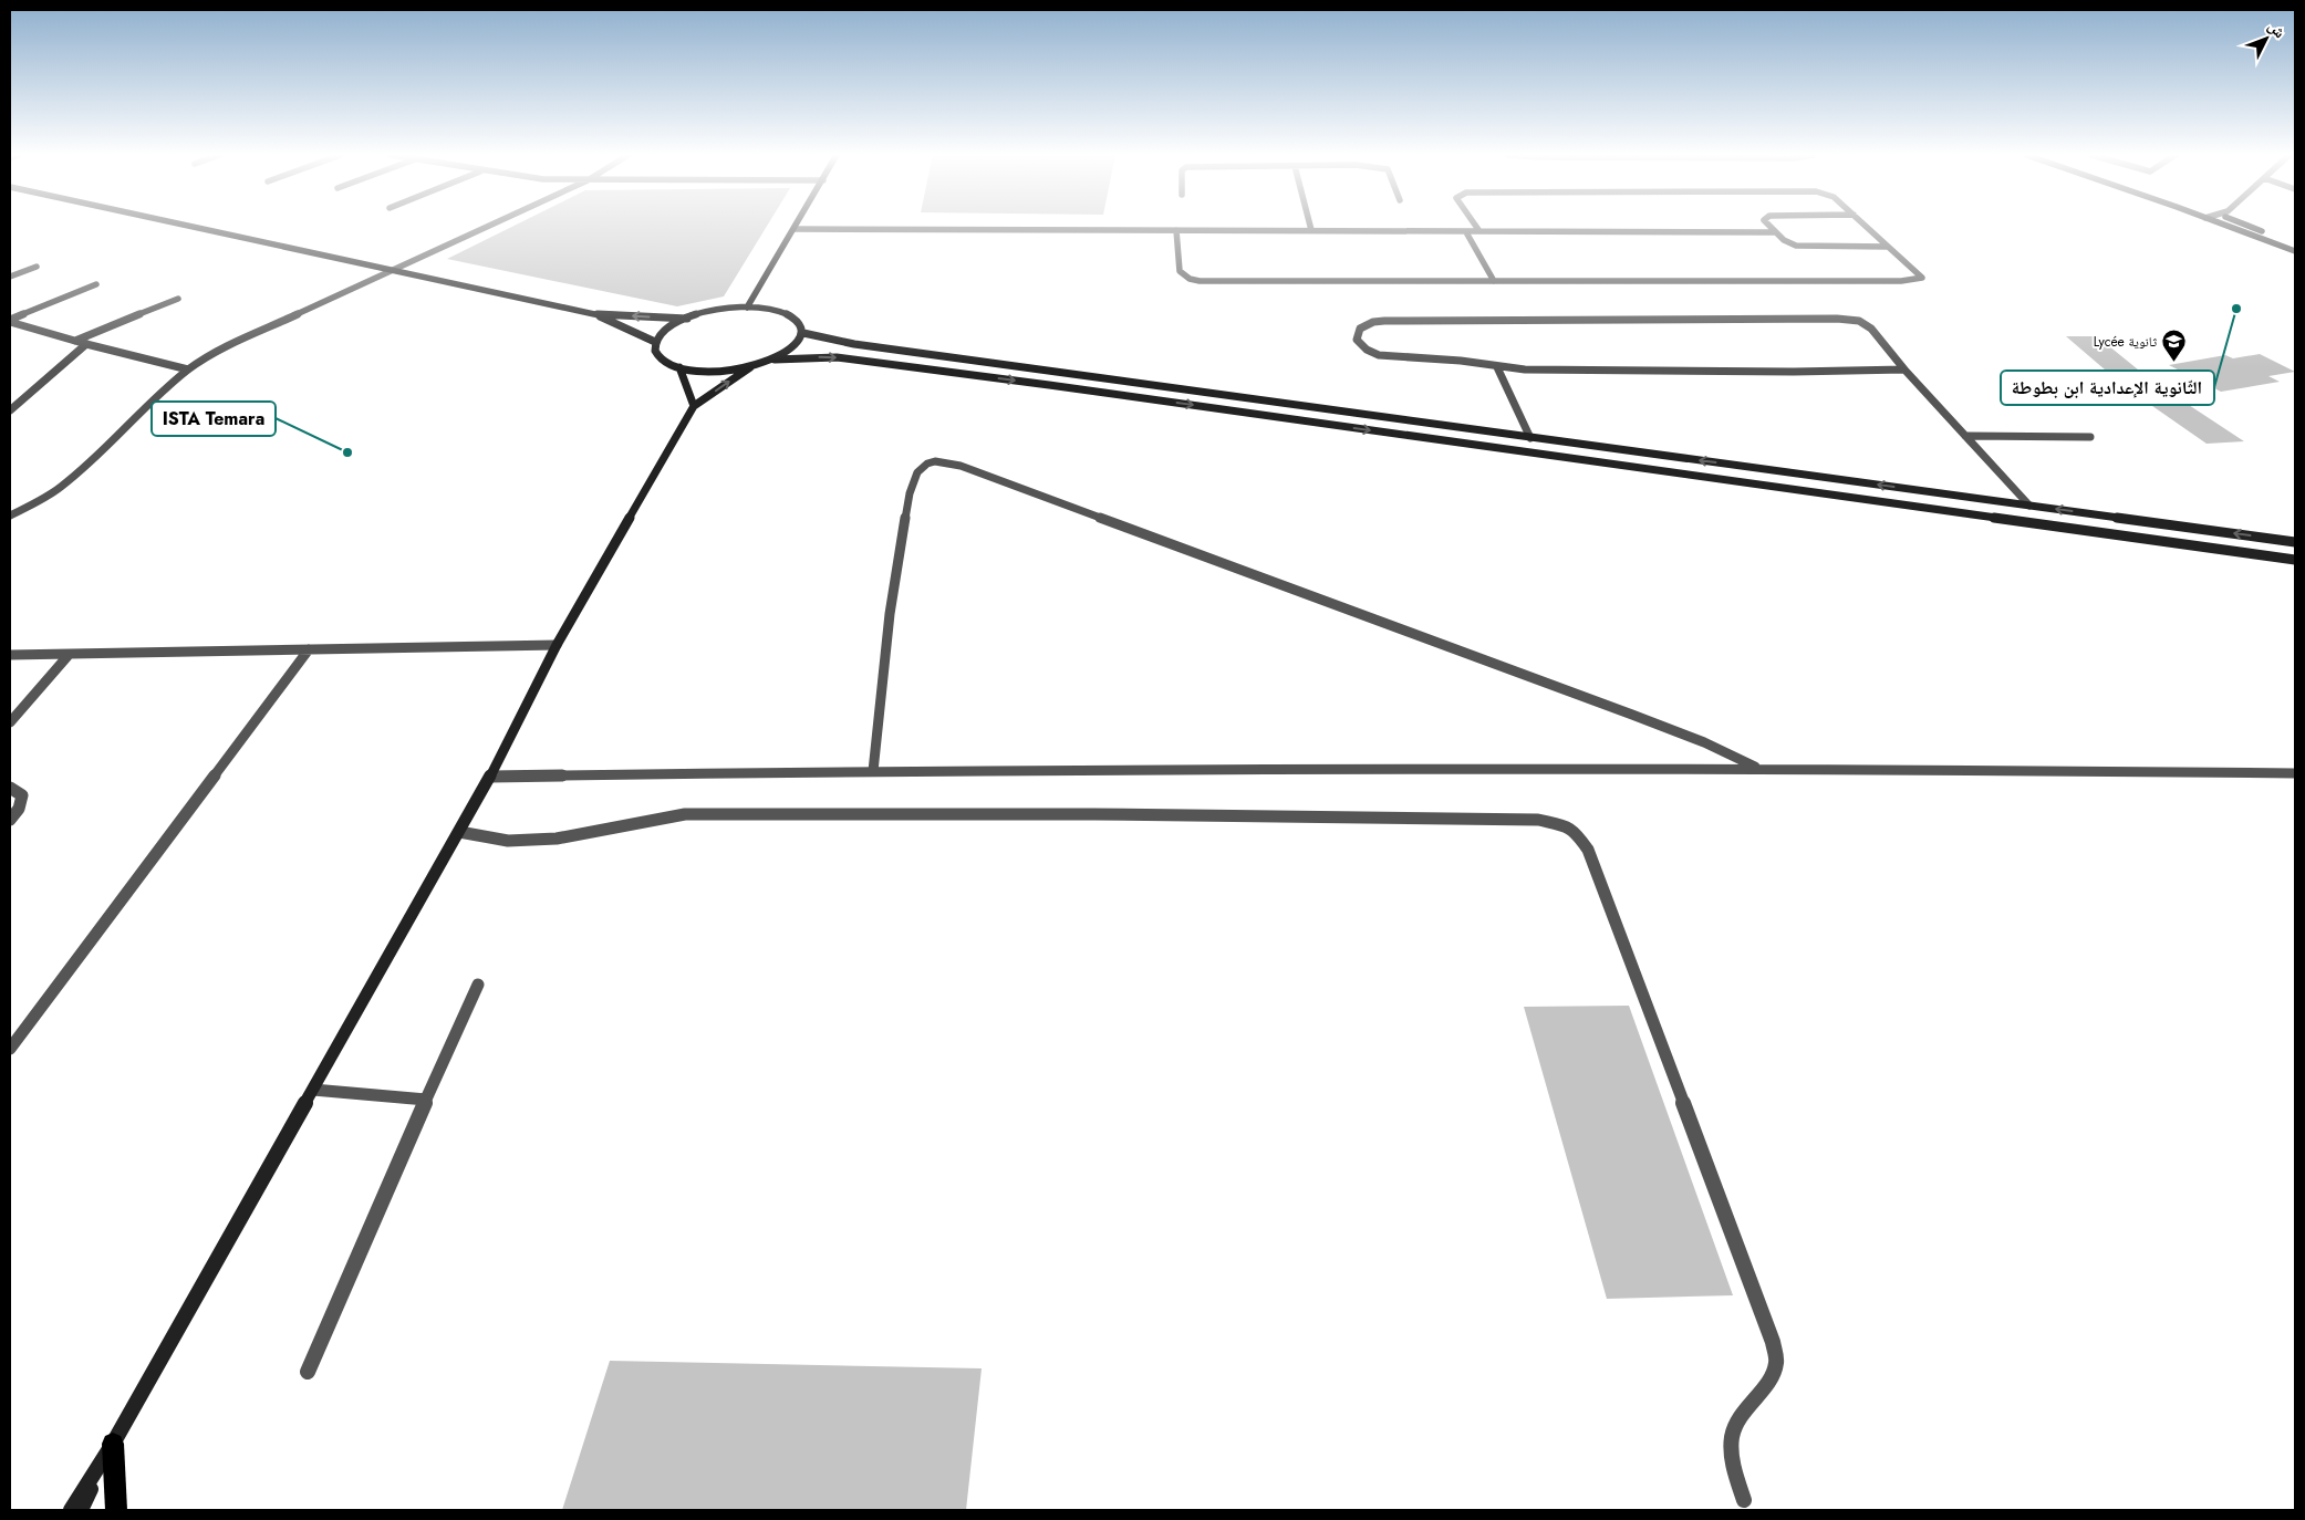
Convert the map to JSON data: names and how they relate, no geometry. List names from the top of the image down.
{
  "places": {
    "other": ["الثّانوية الإعدادية ابن بطوطة", "ISTA Temara"],
    "school or university": ["Lycée ثانوية"]
  },
  "north": "top right"
}
